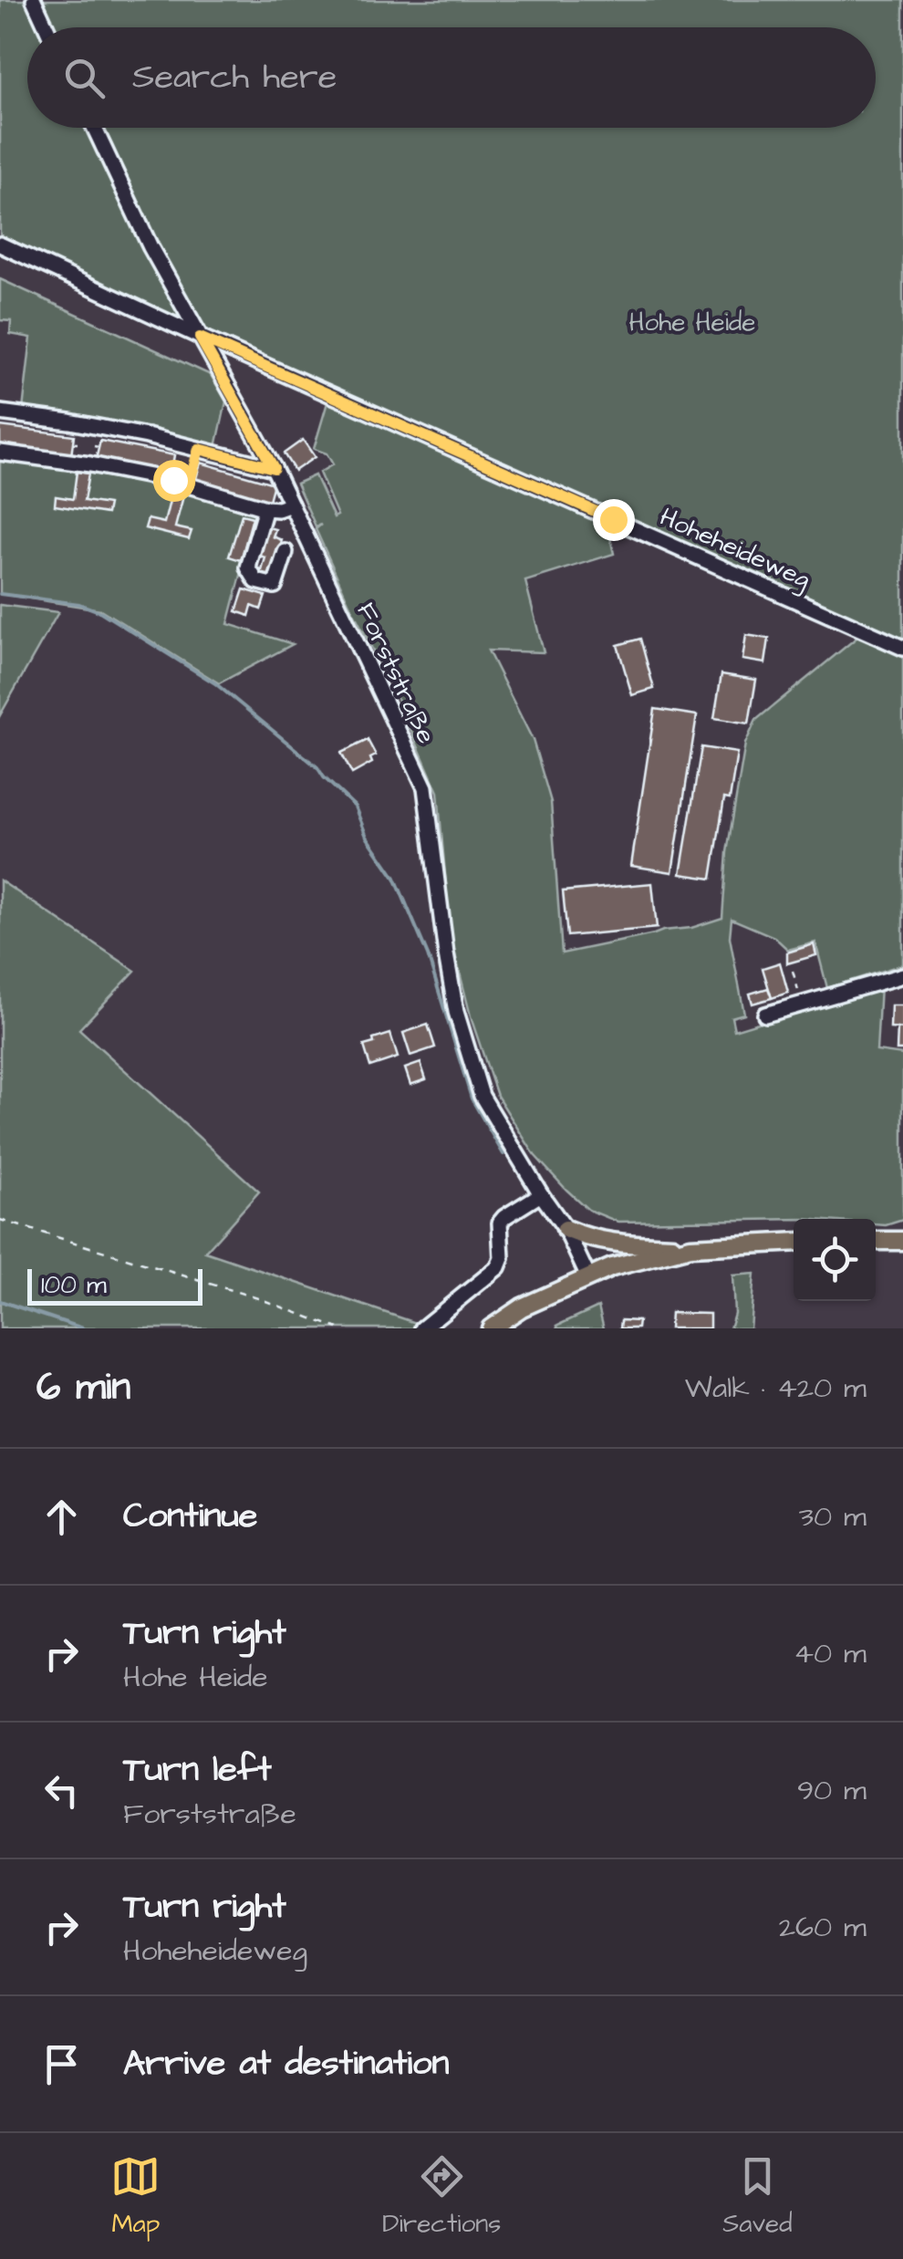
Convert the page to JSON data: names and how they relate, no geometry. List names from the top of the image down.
{
  "streets": {
    "street": ["Hoheheideweg", "Forststraße"]
  },
  "crossings": [
    ["Hoheheideweg", "Forststraße"]
  ],
  "parks": ["Hohe Heide"],
  "scale_bar": "100 m",
  "page": {
    "search": "Search here",
    "scale": "100 m",
    "heading": ["6 min", "Walk · 420 m"],
    "list": [
      ["Continue", "30 m"],
      ["Turn right", "Hohe Heide", "40 m"],
      ["Turn left", "Forststraße", "90 m"],
      ["Turn right", "Hoheheideweg", "260 m"],
      "Arrive at destination"
    ],
    "nav": ["Map", "Directions", "Saved"]
  }
}
